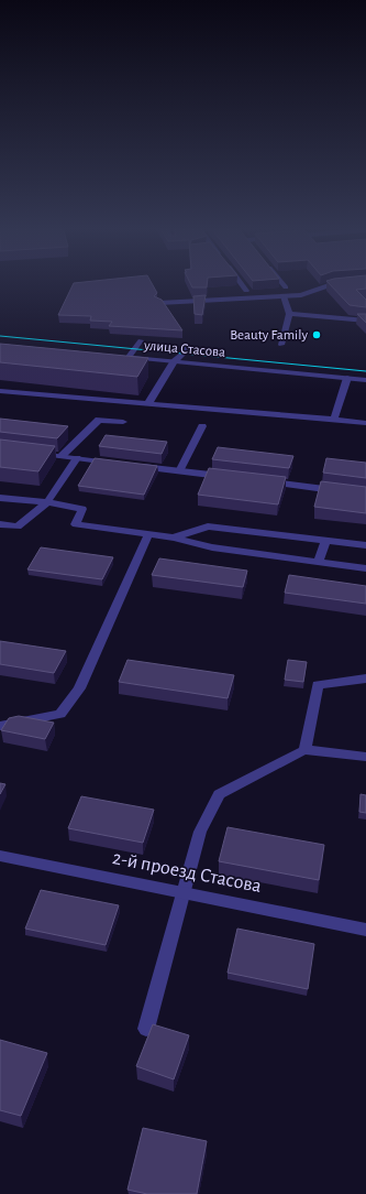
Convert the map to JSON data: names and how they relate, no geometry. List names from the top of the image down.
{
  "streets": {
    "street": ["улица Стасова", "2-й проезд Стасова"]
  },
  "places": ["Beauty Family"]
}
